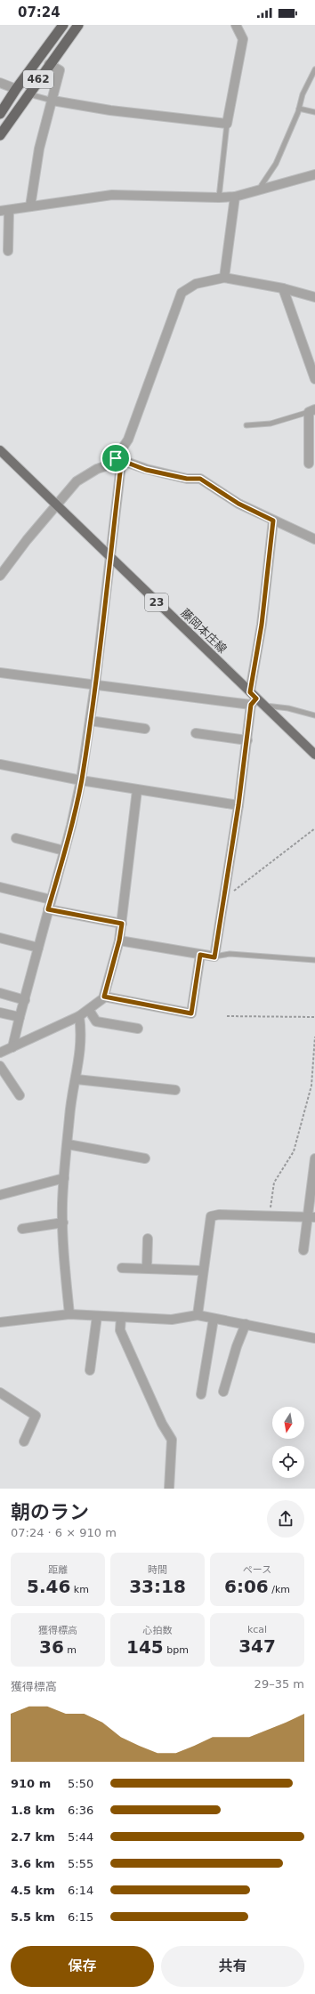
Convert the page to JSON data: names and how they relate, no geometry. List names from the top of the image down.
{
  "streets": {
    "highway": ["462"],
    "main road": ["23", "藤岡本庄線"]
  },
  "north": "bottom",
  "page": {
    "status": "07:24",
    "heading": ["朝のラン", "07:24 · 6 × 910 m"],
    "stats": [
      ["距離", "5.46 km"],
      ["時間", "33:18"],
      ["ペース", "6:06 /km"],
      ["獲得標高", "36 m"],
      ["心拍数", "145 bpm"],
      ["kcal", "347"]
    ],
    "chart": ["獲得標高", "29–35 m"],
    "list": [
      {
        "name": "910 m",
        "note": "5:50"
      },
      {
        "name": "1.8 km",
        "note": "6:36"
      },
      {
        "name": "2.7 km",
        "note": "5:44"
      },
      {
        "name": "3.6 km",
        "note": "5:55"
      },
      {
        "name": "4.5 km",
        "note": "6:14"
      },
      {
        "name": "5.5 km",
        "note": "6:15"
      }
    ],
    "buttons": ["保存", "共有"]
  }
}
